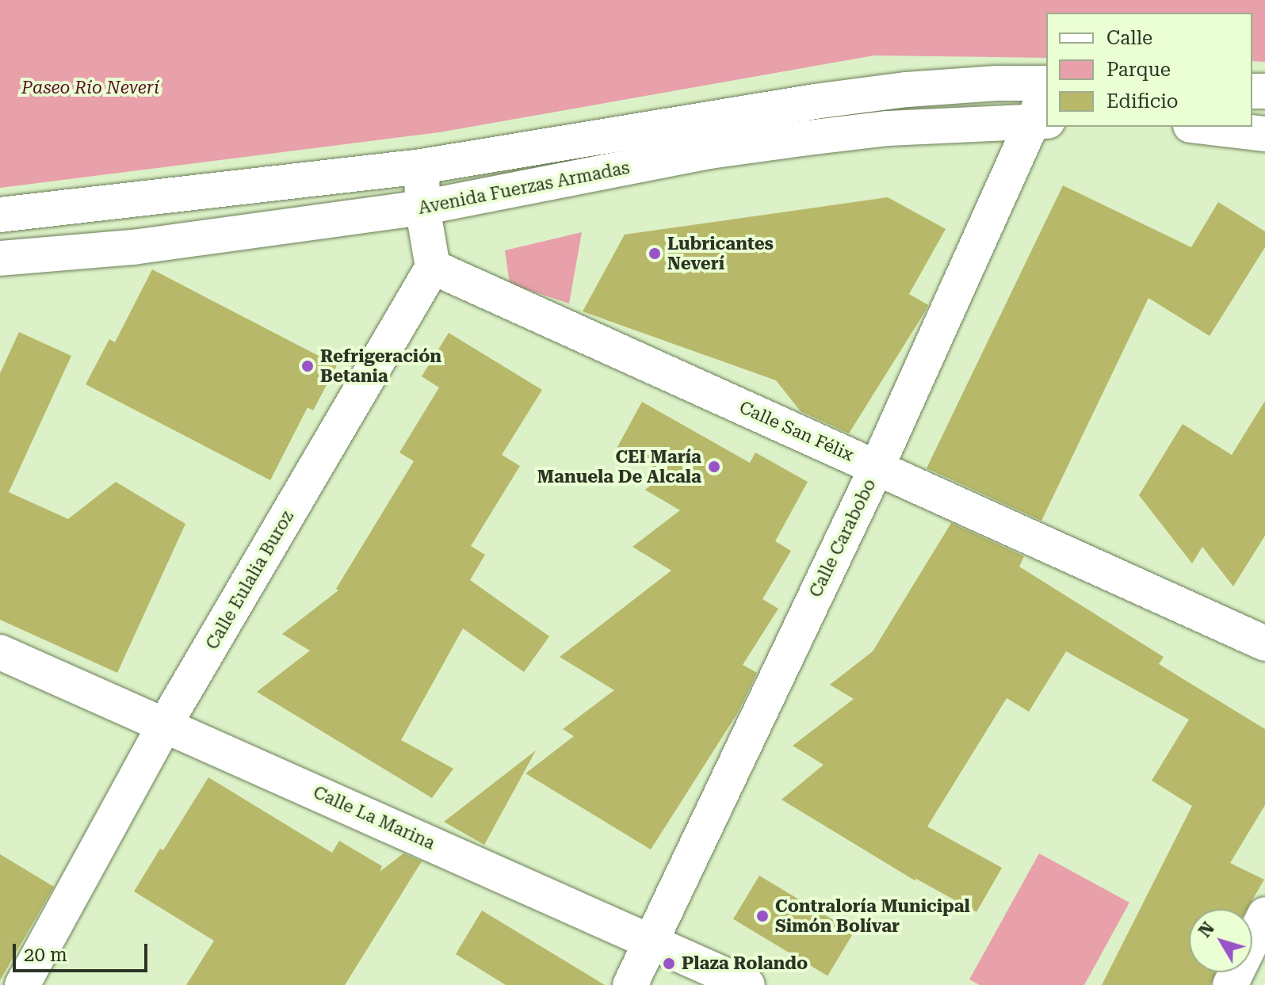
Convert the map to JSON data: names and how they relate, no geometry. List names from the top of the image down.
{
  "streets": {
    "street": [
      "Avenida Fuerzas Armadas",
      "Calle San Félix",
      "Calle Carabobo",
      "Calle Eulalia Buroz",
      "Calle La Marina"
    ]
  },
  "crossings": [
    ["Avenida Fuerzas Armadas", "Calle Carabobo"],
    ["Calle San Félix", "Calle Carabobo"],
    ["Calle San Félix", "Calle Eulalia Buroz"],
    ["Calle Carabobo", "Calle La Marina"],
    ["Calle Eulalia Buroz", "Calle La Marina"]
  ],
  "parks": ["Paseo Río Neverí"],
  "places": [
    "Lubricantes Neverí",
    "Refrigeración Betania",
    "CEI María Manuela De Alcala",
    "Contraloría Municipal Simón Bolívar",
    "Plaza Rolando"
  ],
  "legend": ["Calle", "Parque", "Edificio"],
  "scale_bar": "20 m",
  "north": "top left"
}
